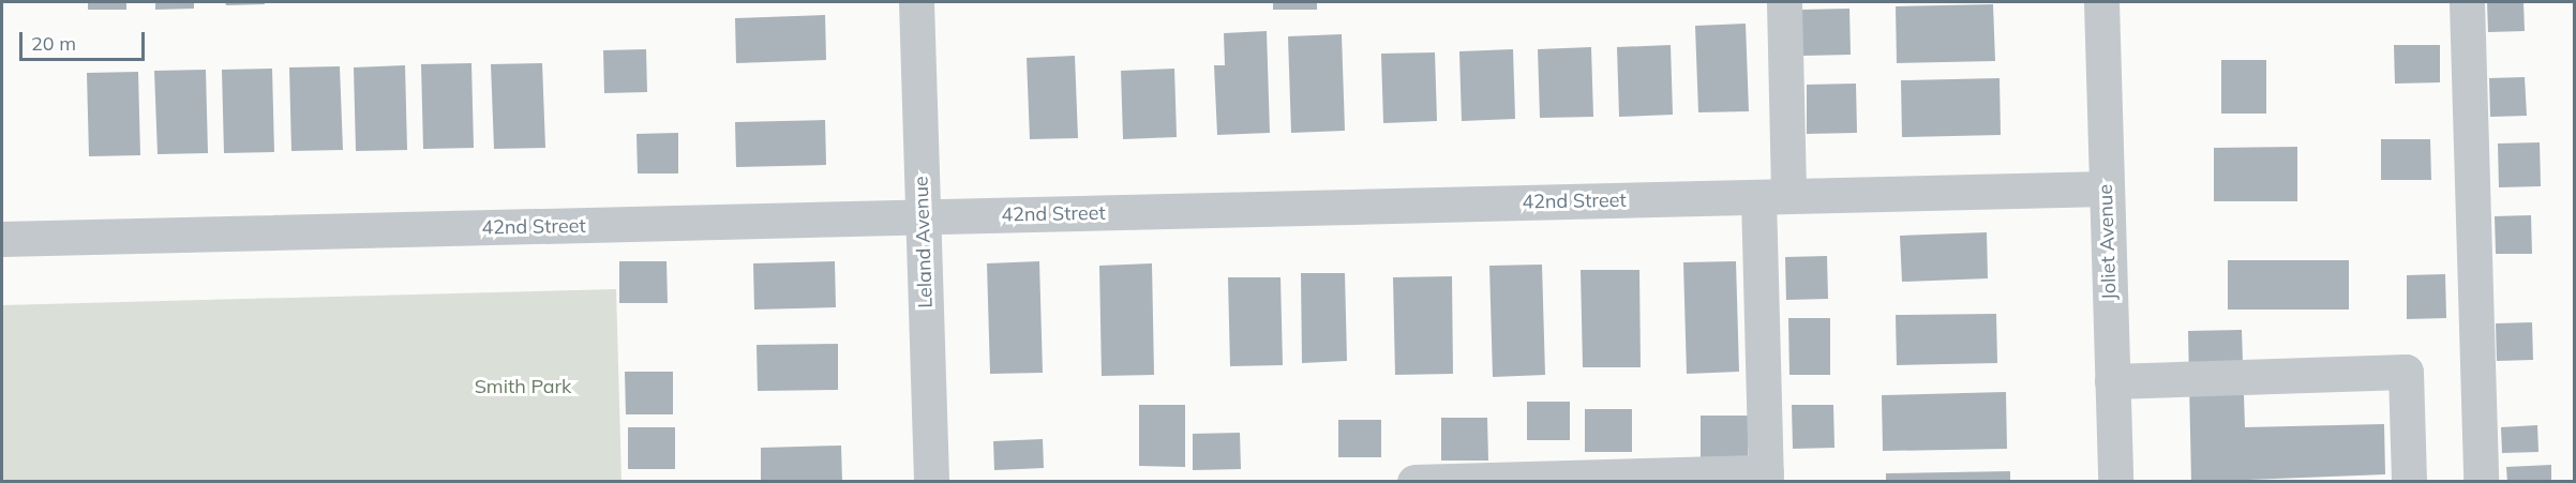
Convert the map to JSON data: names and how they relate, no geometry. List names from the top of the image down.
{
  "streets": {
    "street": ["42nd Street", "Leland Avenue", "Joliet Avenue"]
  },
  "crossings": [
    ["42nd Street", "Leland Avenue"],
    ["42nd Street", "Joliet Avenue"]
  ],
  "parks": ["Smith Park"],
  "scale_bar": "20 m"
}
